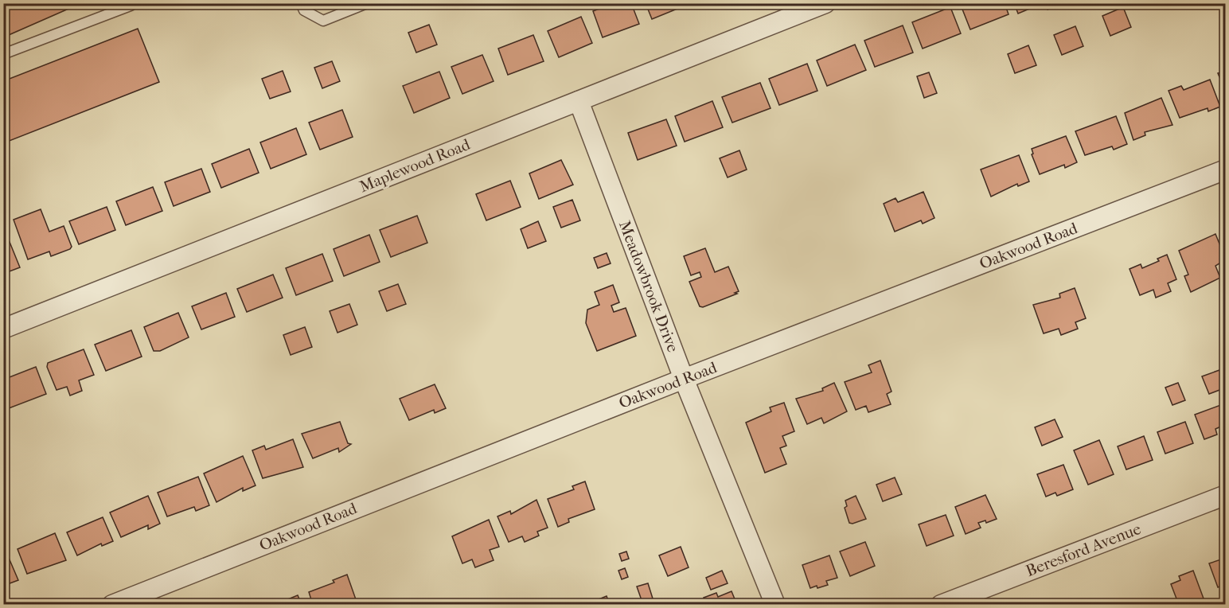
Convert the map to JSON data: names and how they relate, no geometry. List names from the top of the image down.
{
  "streets": {
    "street": [
      "Maplewood Road",
      "Oakwood Road",
      "Meadowbrook Drive",
      "Beresford Avenue"
    ]
  },
  "crossings": [
    ["Maplewood Road", "Meadowbrook Drive"],
    ["Oakwood Road", "Meadowbrook Drive"]
  ]
}
